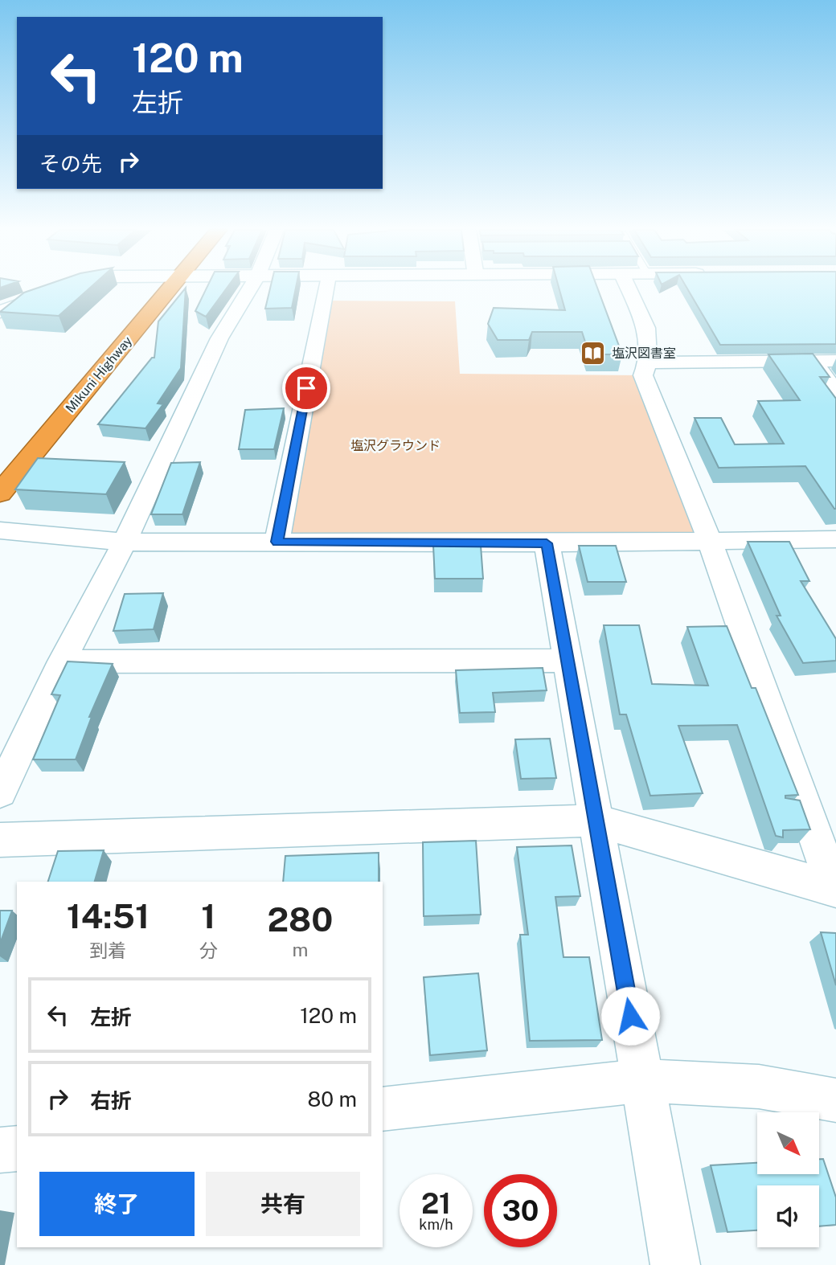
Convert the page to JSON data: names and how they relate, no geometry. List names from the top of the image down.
{
  "streets": {
    "highway": ["Mikuni Highway"]
  },
  "parks": ["塩沢グラウンド"],
  "places": {
    "library": ["塩沢図書室"]
  },
  "north": "bottom right",
  "page": {
    "turn": ["120 m", "左折"],
    "then": "その先",
    "eta": [
      "14:51",
      "到着",
      "1",
      "分",
      "280",
      "m"
    ],
    "list": [
      {
        "name": "左折",
        "value": "120 m"
      },
      {
        "name": "右折",
        "value": "80 m"
      }
    ],
    "buttons": ["終了", "共有"],
    "speed": "21 km/h",
    "limit": "30"
  }
}
